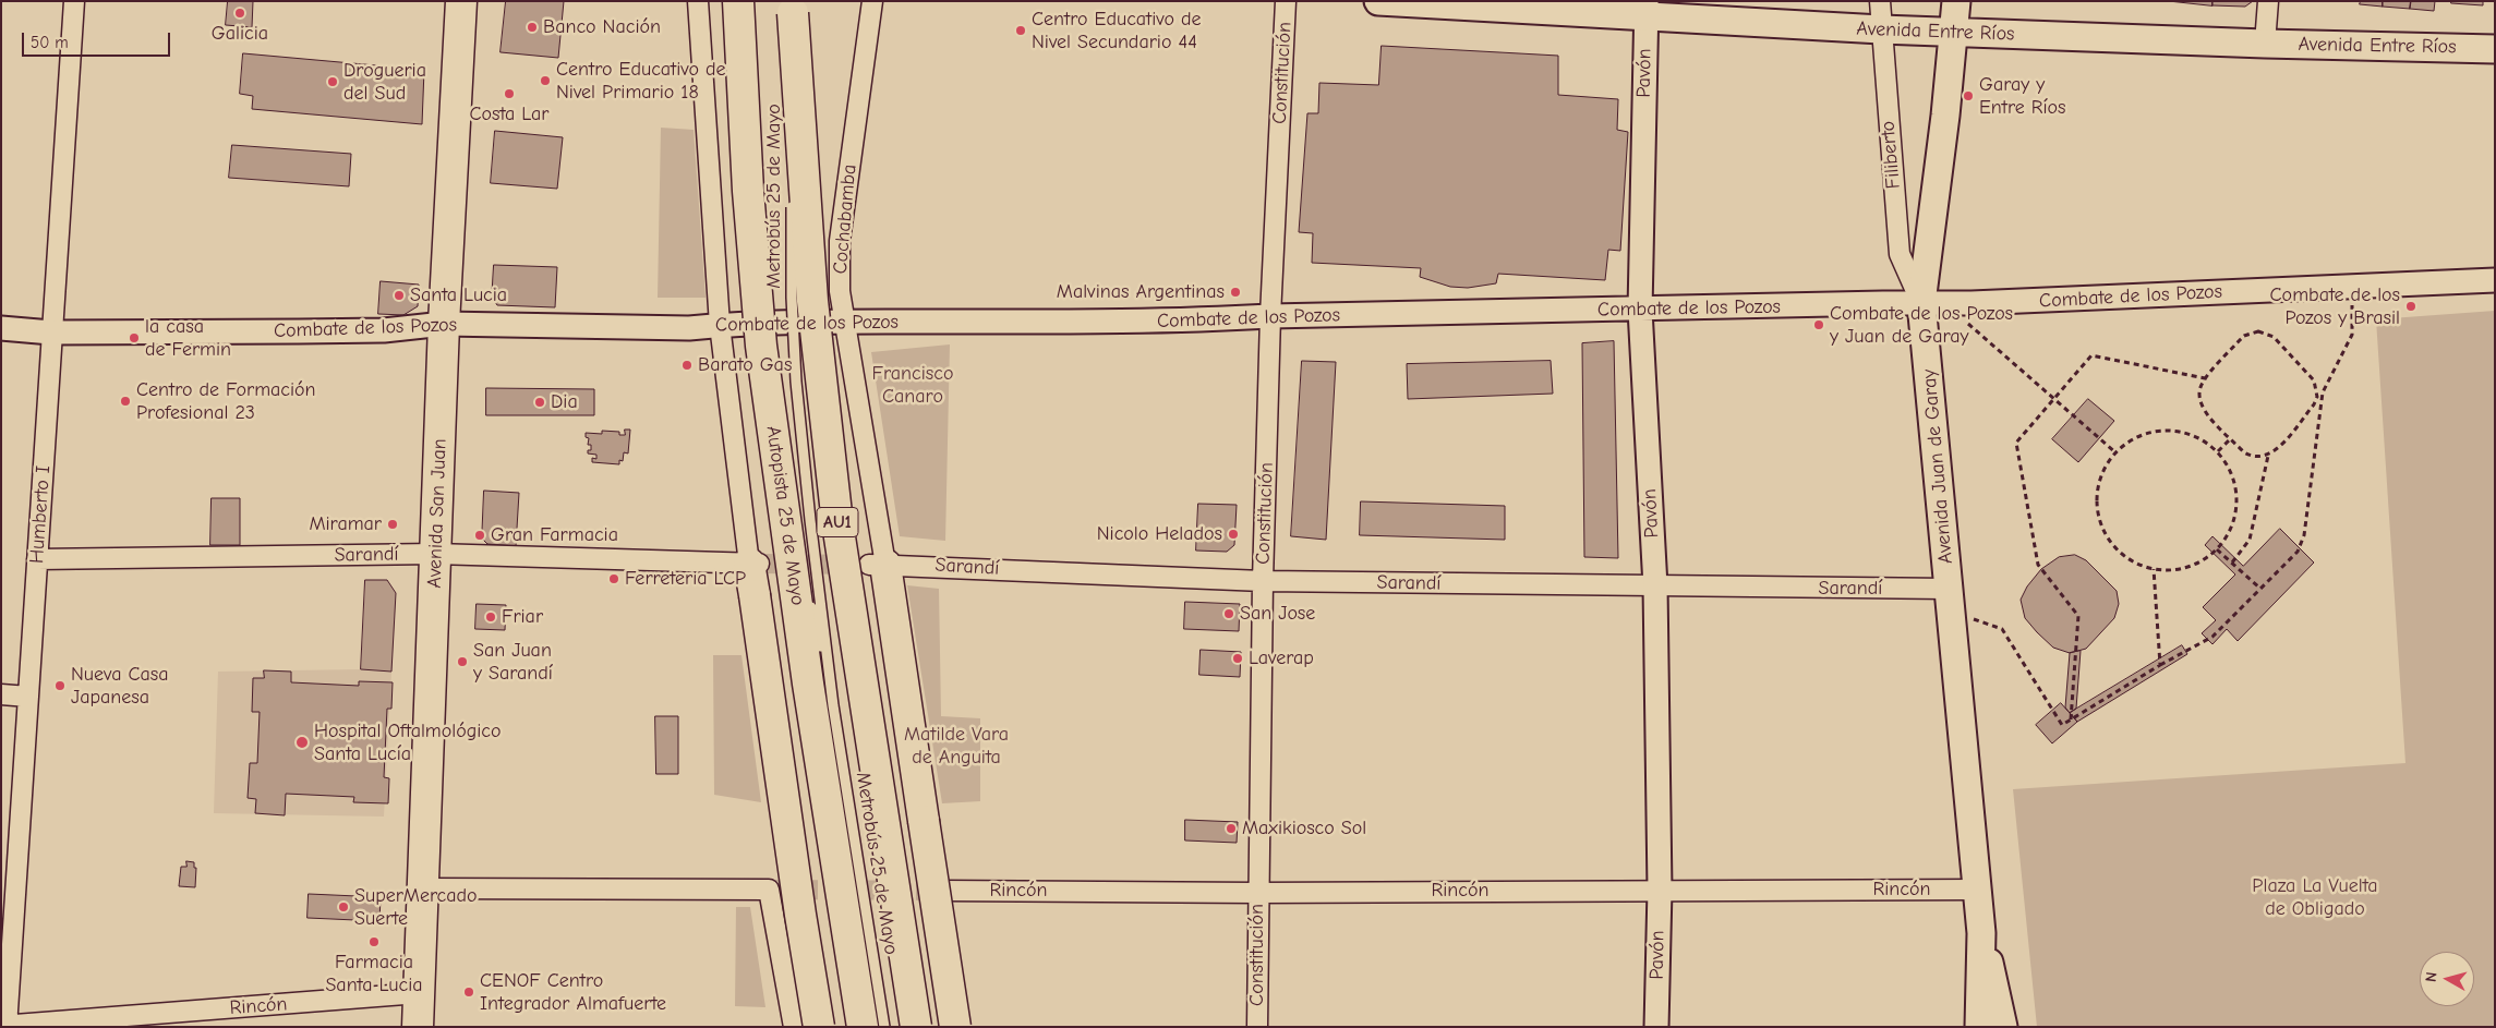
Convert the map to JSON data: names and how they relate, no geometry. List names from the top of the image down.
{
  "streets": {
    "main road": [
      "Avenida Entre Ríos",
      "Avenida Juan de Garay",
      "Avenida San Juan",
      "Autopista 25 de Mayo",
      "AU1"
    ],
    "street": [
      "Constitución",
      "Pavón",
      "Filiberto",
      "Cochabamba",
      "Combate de los Pozos",
      "Humberto I",
      "Sarandí",
      "Rincón"
    ],
    "lane": ["Metrobús 25 de Mayo"]
  },
  "crossings": [
    ["Avenida Entre Ríos", "Pavón"],
    ["Avenida Entre Ríos", "Filiberto"],
    ["Avenida Entre Ríos", "Avenida Juan de Garay"],
    ["Constitución", "Combate de los Pozos"],
    ["Constitución", "Sarandí"],
    ["Constitución", "Rincón"],
    ["Pavón", "Combate de los Pozos"],
    ["Pavón", "Sarandí"],
    ["Pavón", "Rincón"],
    ["Filiberto", "Combate de los Pozos"],
    ["Filiberto", "Avenida Juan de Garay"],
    ["Metrobús 25 de Mayo", "AU1"],
    ["Cochabamba", "Combate de los Pozos"],
    ["Cochabamba", "Sarandí"],
    ["Combate de los Pozos", "Avenida Juan de Garay"],
    ["Combate de los Pozos", "Avenida San Juan"],
    ["Combate de los Pozos", "Humberto I"],
    ["Avenida Juan de Garay", "Sarandí"],
    ["Avenida Juan de Garay", "Rincón"],
    ["Avenida San Juan", "Sarandí"],
    ["Avenida San Juan", "Rincón"],
    ["Humberto I", "Sarandí"],
    ["Humberto I", "Rincón"]
  ],
  "parks": ["Francisco Canaro", "Matilde Vara de Anguita", "Plaza La Vuelta de Obligado"],
  "places": [
    "Galicia",
    "Banco Nación",
    "Centro Educativo de Nivel Secundario 44",
    "Centro Educativo de Nivel Primario 18",
    "Drogueria del Sud",
    "Costa Lar",
    "Garay y Entre Ríos",
    "Malvinas Argentinas",
    "Santa Lucia",
    "Combate de los Pozos y Brasil",
    "Combate de los Pozos y Juan de Garay",
    "la casa de Fermin",
    "Barato Gas",
    "Centro de Formación Profesional 23",
    "Dia",
    "Miramar",
    "Nicolo Helados",
    "Gran Farmacia",
    "Ferreteria LCP",
    "San Jose",
    "Friar",
    "Laverap",
    "San Juan y Sarandí",
    "Nueva Casa Japanesa",
    "Hospital Oftalmológico Santa Lucía",
    "Maxikiosco Sol",
    "SuperMercado Suerte",
    "Farmacia Santa Lucia",
    "CENOF Centro Integrador Almafuerte"
  ],
  "scale_bar": "50 m",
  "north": "left"
}
